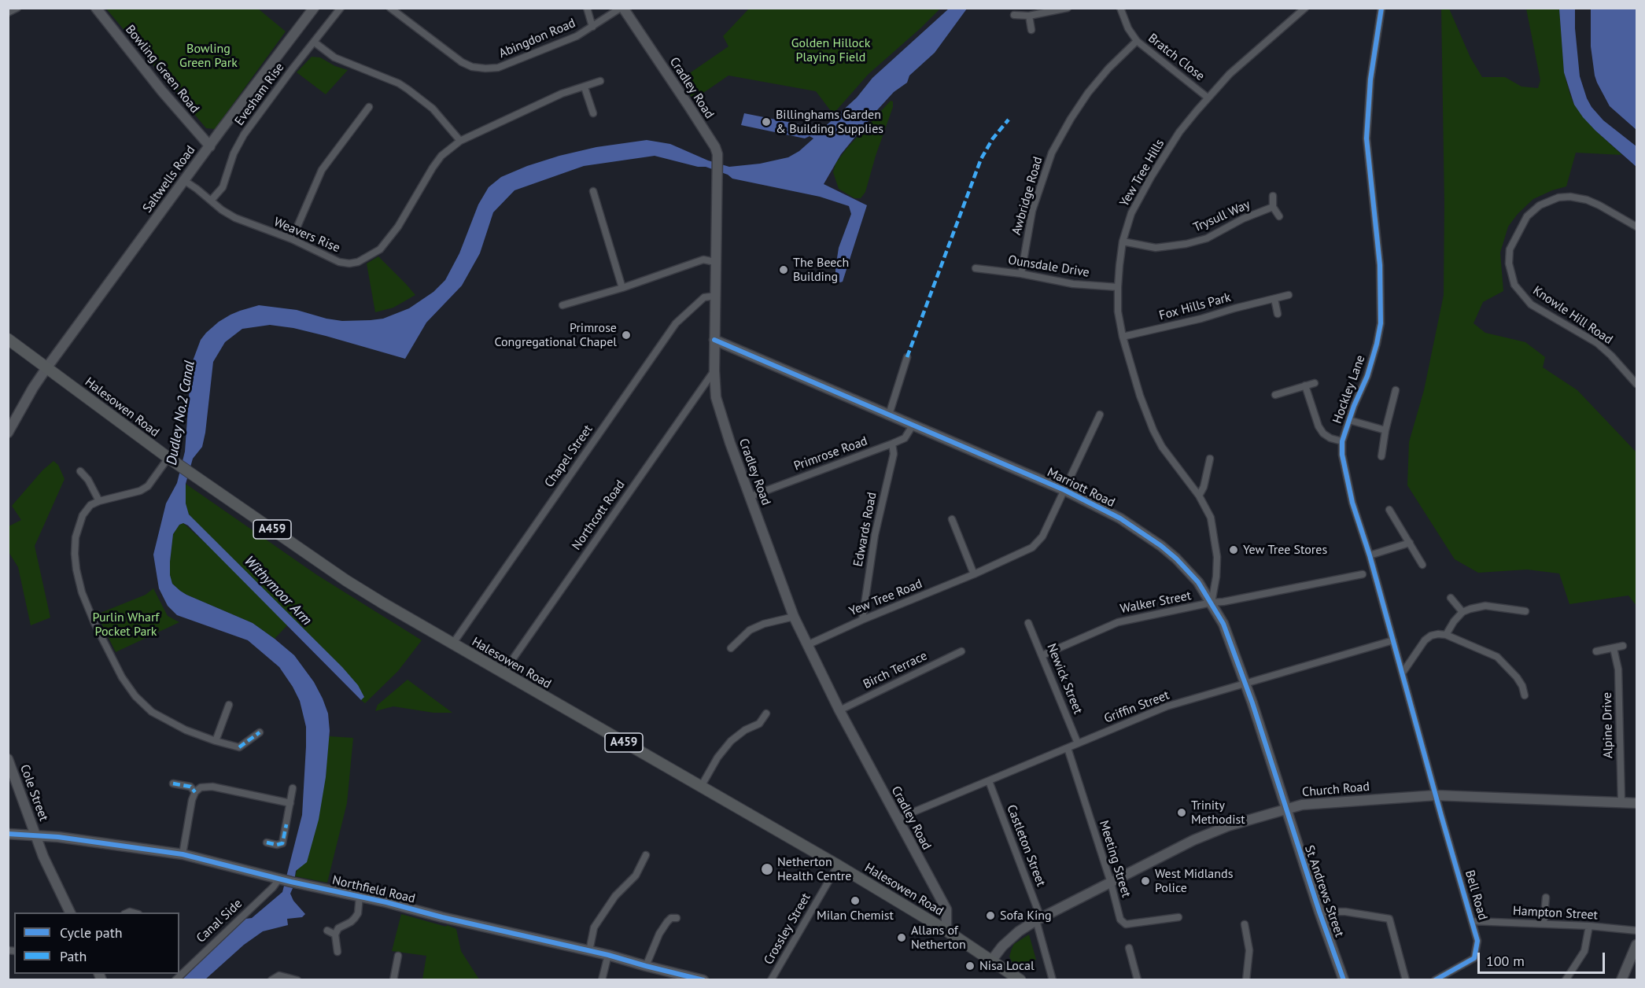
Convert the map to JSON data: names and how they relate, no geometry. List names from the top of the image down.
{
  "streets": {
    "main road": ["Halesowen Road", "A459"],
    "street": [
      "Abingdon Road",
      "Bratch Close",
      "Bowling Green Road",
      "Cradley Road",
      "Evesham Rise",
      "Yew Tree Hills",
      "Saltwells Road",
      "Awbridge Road",
      "Trysull Way",
      "Weavers Rise",
      "Ounsdale Drive",
      "Fox Hills Park",
      "Knowle Hill Road",
      "Hockley Lane",
      "Primrose Road",
      "Chapel Street",
      "Marriott Road",
      "Northcott Road",
      "Edwards Road",
      "Yew Tree Road",
      "Walker Street",
      "Birch Terrace",
      "Newick Street",
      "Griffin Street",
      "Alpine Drive",
      "Church Road",
      "Cole Street",
      "Castleton Street",
      "Meeting Street",
      "Northfield Road",
      "St Andrews Street",
      "Bell Road",
      "Hampton Street",
      "Canal Side",
      "Crossley Street"
    ]
  },
  "crossings": [
    ["Abingdon Road", "Cradley Road"],
    ["Bratch Close", "Yew Tree Hills"],
    ["Bratch Close", "Awbridge Road"],
    ["Bowling Green Road", "Saltwells Road"],
    ["Cradley Road", "Halesowen Road"],
    ["Cradley Road", "Primrose Road"],
    ["Cradley Road", "Chapel Street"],
    ["Cradley Road", "Marriott Road"],
    ["Cradley Road", "Northcott Road"],
    ["Cradley Road", "Yew Tree Road"],
    ["Cradley Road", "Birch Terrace"],
    ["Cradley Road", "Griffin Street"],
    ["Evesham Rise", "Weavers Rise"],
    ["Yew Tree Hills", "Trysull Way"],
    ["Yew Tree Hills", "Ounsdale Drive"],
    ["Yew Tree Hills", "Fox Hills Park"],
    ["Yew Tree Hills", "Marriott Road"],
    ["Yew Tree Hills", "Walker Street"],
    ["Saltwells Road", "Weavers Rise"],
    ["Saltwells Road", "Halesowen Road"],
    ["Awbridge Road", "Ounsdale Drive"],
    ["Hockley Lane", "Griffin Street"],
    ["Hockley Lane", "Church Road"],
    ["Hockley Lane", "Bell Road"],
    ["Halesowen Road", "Chapel Street"],
    ["Halesowen Road", "Northcott Road"],
    ["Halesowen Road", "Church Road"],
    ["Halesowen Road", "Crossley Street"],
    ["Primrose Road", "Marriott Road"],
    ["Primrose Road", "Edwards Road"],
    ["Marriott Road", "Yew Tree Road"],
    ["Marriott Road", "Walker Street"],
    ["Marriott Road", "Griffin Street"],
    ["Marriott Road", "Church Road"],
    ["Marriott Road", "St Andrews Street"],
    ["Edwards Road", "Yew Tree Road"],
    ["Walker Street", "Newick Street"],
    ["Newick Street", "Griffin Street"],
    ["Griffin Street", "Castleton Street"],
    ["Griffin Street", "Meeting Street"],
    ["Alpine Drive", "Church Road"],
    ["Church Road", "Castleton Street"],
    ["Church Road", "Meeting Street"],
    ["Church Road", "St Andrews Street"],
    ["Church Road", "Bell Road"],
    ["Cole Street", "Northfield Road"],
    ["Northfield Road", "Canal Side"],
    ["Bell Road", "Hampton Street"]
  ],
  "water": ["Dudley No.2 Canal", "Withymoor Arm"],
  "parks": ["Golden Hillock Playing Field", "Bowling Green Park", "Purlin Wharf Pocket Park"],
  "places": [
    "Billinghams Garden & Building Supplies",
    "The Beech Building",
    "Primrose Congregational Chapel",
    "Yew Tree Stores",
    "Trinity Methodist",
    "Netherton Health Centre",
    "West Midlands Police",
    "Milan Chemist",
    "Sofa King",
    "Allans of Netherton",
    "Nisa Local"
  ],
  "legend": ["Cycle path", "Path"],
  "scale_bar": "100 m"
}
